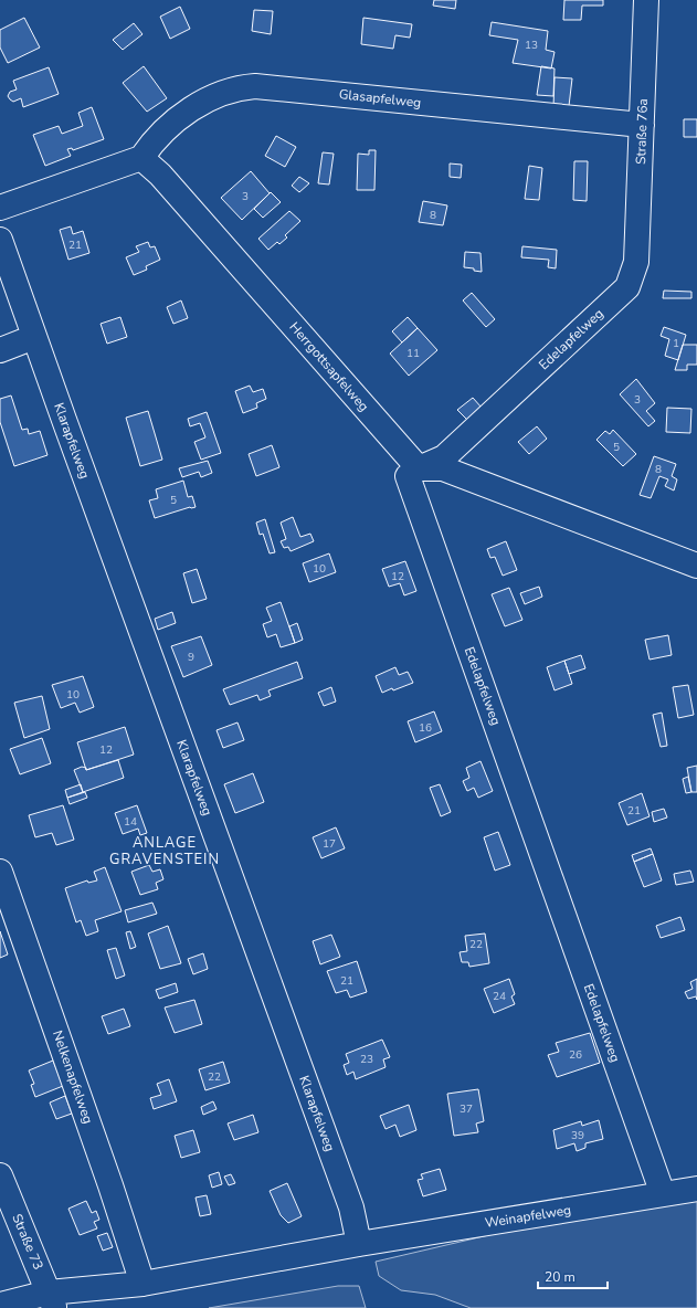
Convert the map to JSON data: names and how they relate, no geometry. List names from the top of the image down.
{
  "streets": {
    "street": [
      "Glasapfelweg",
      "Straße 76a",
      "Edelapfelweg",
      "Herrgottsapfelweg",
      "Klarapfelweg",
      "Nelkenapfelweg",
      "Weinapfelweg",
      "Straße 73"
    ]
  },
  "crossings": [
    ["Glasapfelweg", "Straße 76a"],
    ["Glasapfelweg", "Herrgottsapfelweg"],
    ["Straße 76a", "Edelapfelweg"],
    ["Edelapfelweg", "Herrgottsapfelweg"],
    ["Edelapfelweg", "Weinapfelweg"],
    ["Klarapfelweg", "Weinapfelweg"],
    ["Nelkenapfelweg", "Weinapfelweg"],
    ["Weinapfelweg", "Straße 73"]
  ],
  "districts": ["ANLAGE GRAVENSTEIN"],
  "house_numbers": [
    "13",
    "3",
    "8",
    "21",
    "1",
    "11",
    "3",
    "5",
    "8",
    "5",
    "10",
    "12",
    "9",
    "10",
    "16",
    "12",
    "21",
    "14",
    "17",
    "22",
    "21",
    "24",
    "26",
    "23",
    "22",
    "37",
    "39"
  ],
  "scale_bar": "20 m"
}
